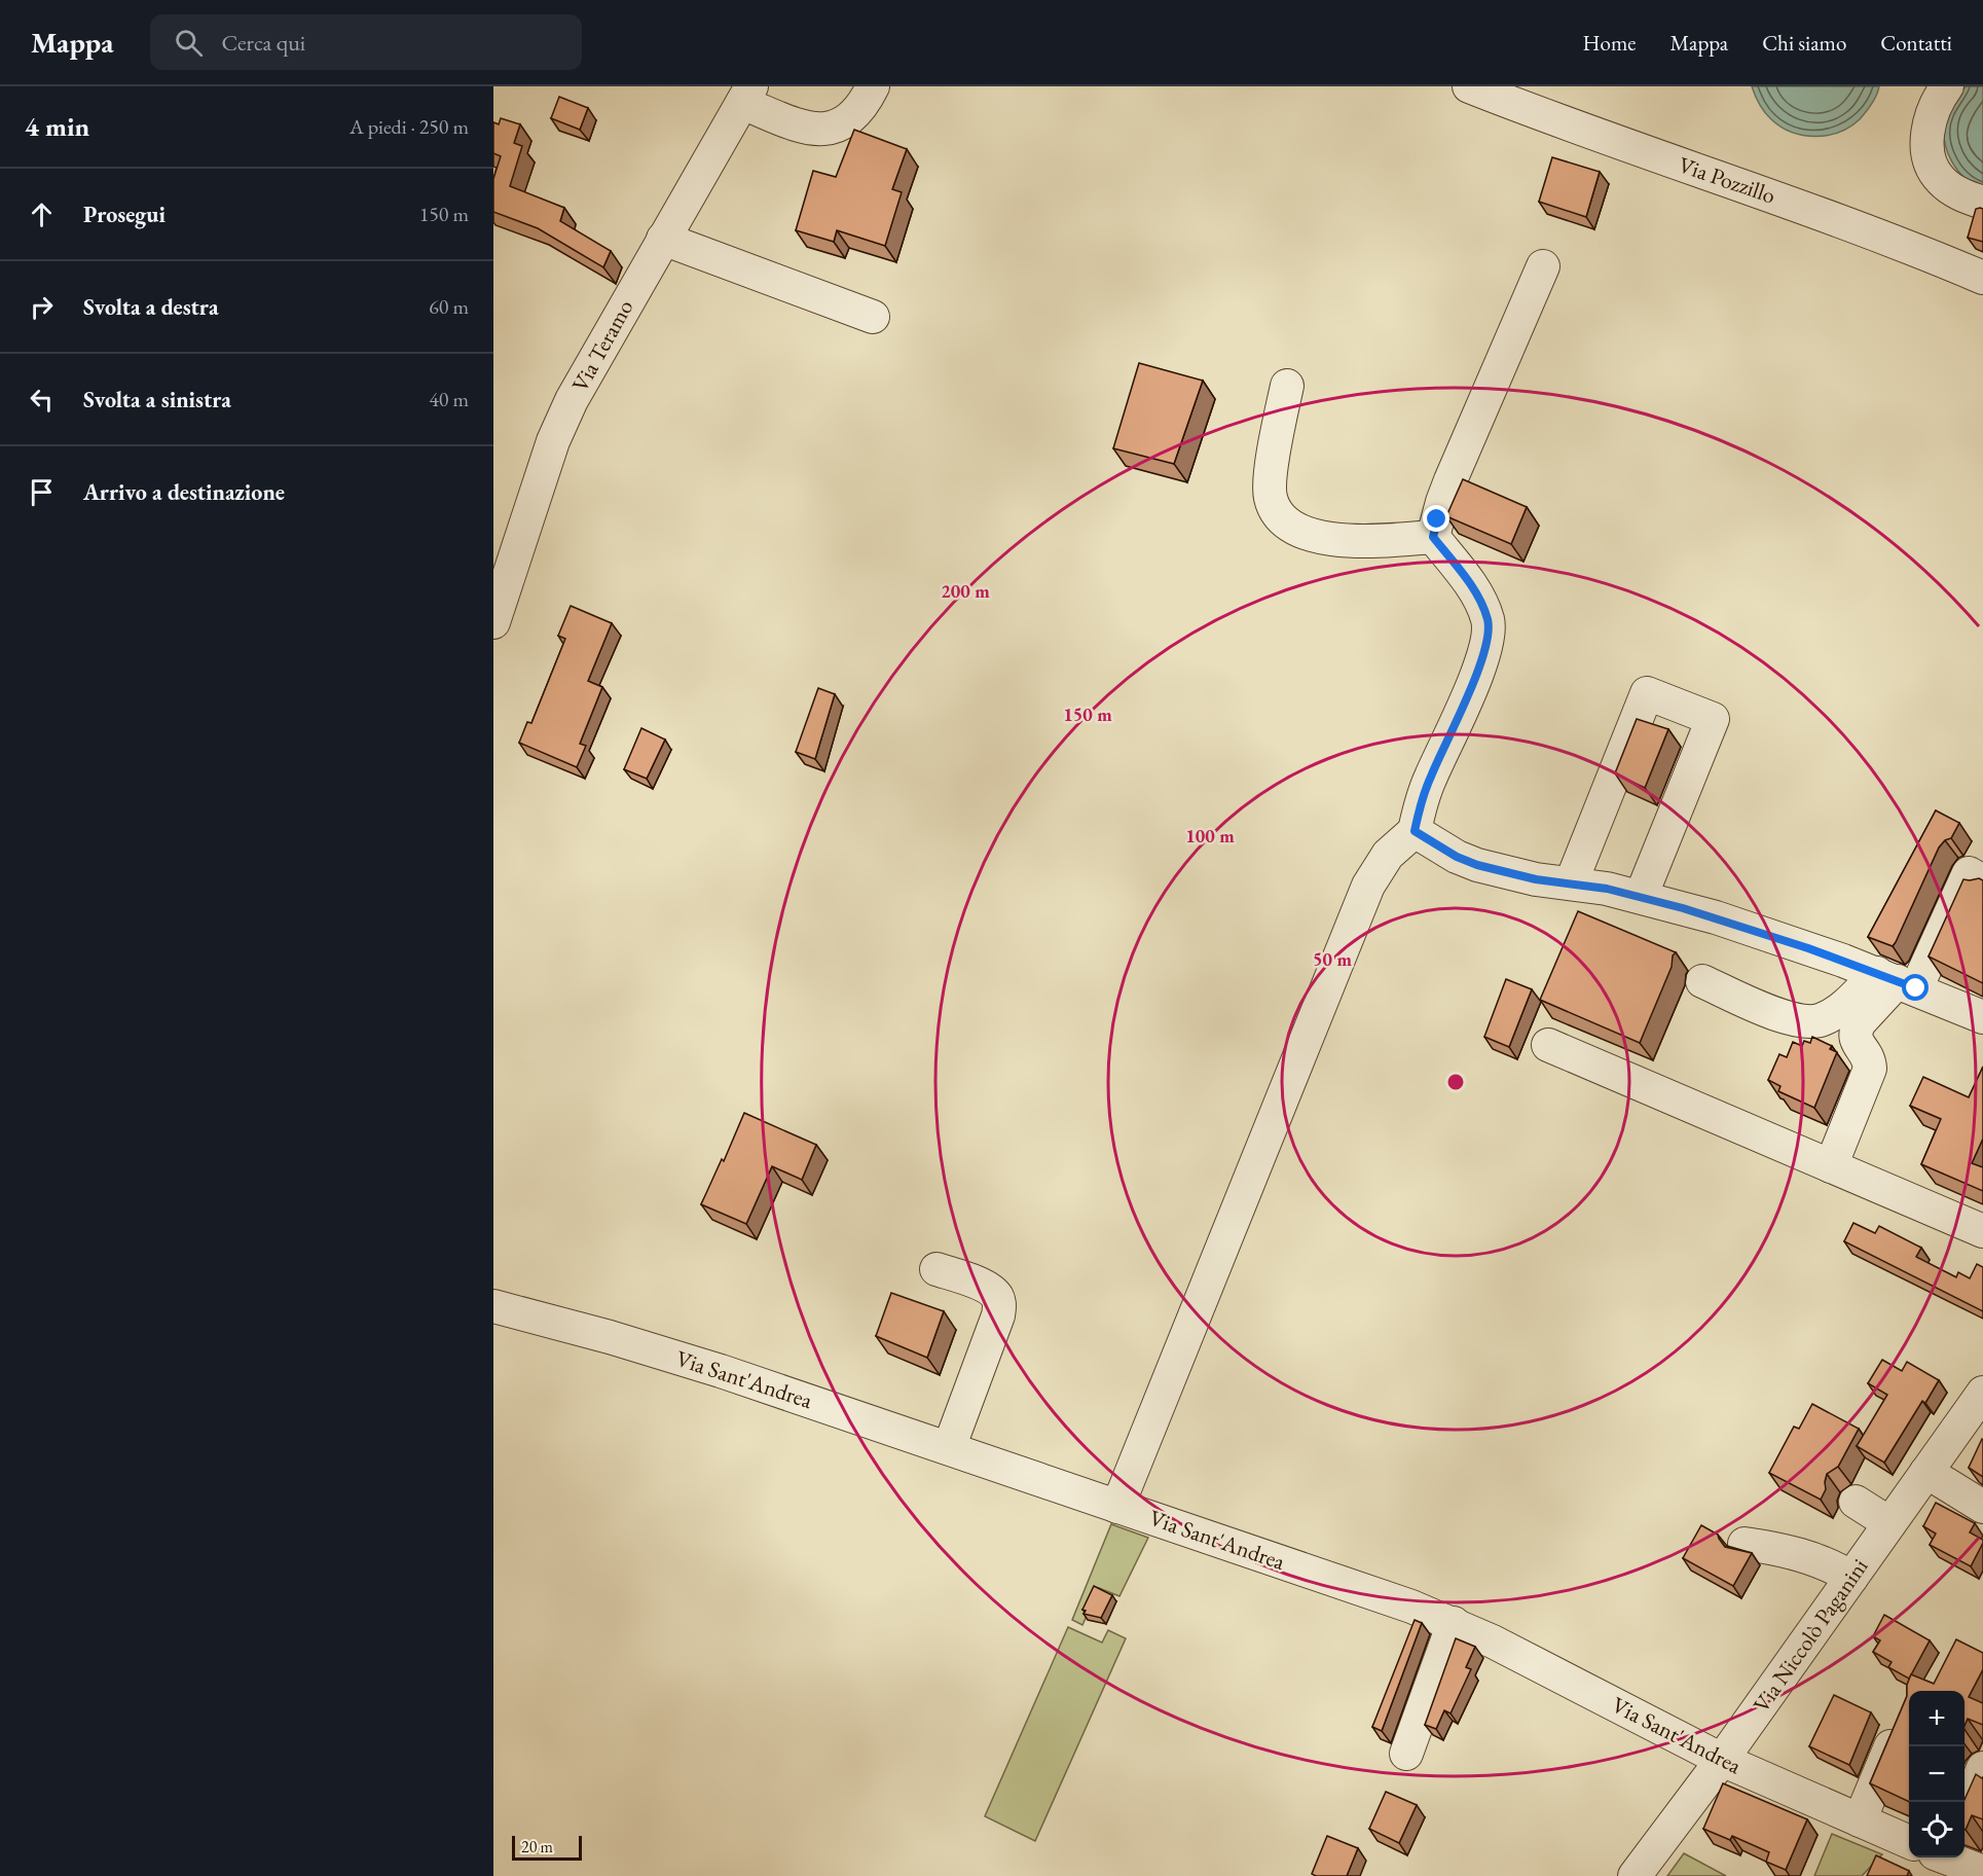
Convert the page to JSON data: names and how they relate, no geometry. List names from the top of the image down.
{
  "streets": {
    "street": [
      "Via Pozzillo",
      "Via Teramo",
      "Via Sant'Andrea",
      "Via Niccolò Paganini"
    ]
  },
  "crossings": [
    ["Via Sant'Andrea", "Via Niccolò Paganini"]
  ],
  "scale_bar": "20 m",
  "page": {
    "header": "Mappa",
    "search": "Cerca qui",
    "nav": [
      "Home",
      "Mappa",
      "Chi siamo",
      "Contatti"
    ],
    "heading": ["4 min", "A piedi · 250 m"],
    "list": [
      ["Prosegui", "150 m"],
      ["Svolta a destra", "60 m"],
      ["Svolta a sinistra", "40 m"],
      "Arrivo a destinazione"
    ],
    "map_buttons": ["+", "−"],
    "scale": "20 m"
  },
  "rings": [
    "200 m",
    "150 m",
    "100 m",
    "50 m"
  ]
}
